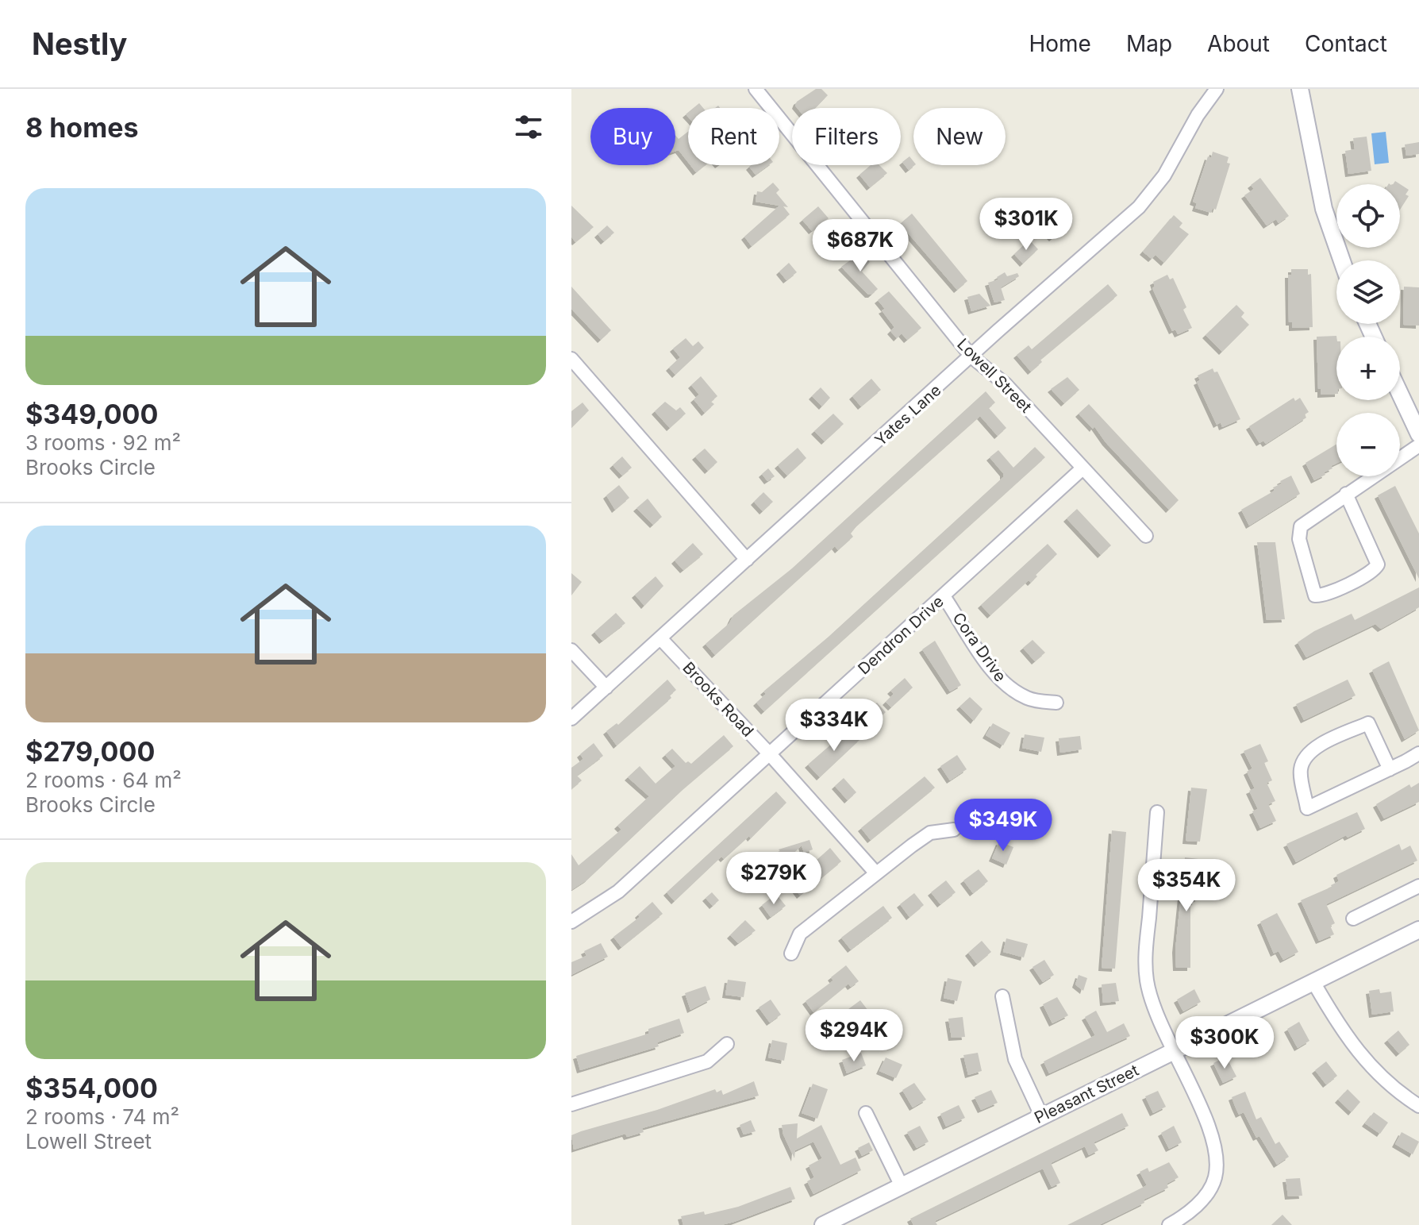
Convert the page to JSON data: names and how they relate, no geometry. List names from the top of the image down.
{
  "streets": {
    "street": [
      "Lowell Street",
      "Yates Lane",
      "Dendron Drive",
      "Cora Drive",
      "Brooks Road",
      "Pleasant Street"
    ]
  },
  "crossings": [
    ["Lowell Street", "Yates Lane"],
    ["Lowell Street", "Dendron Drive"],
    ["Yates Lane", "Brooks Road"],
    ["Dendron Drive", "Cora Drive"],
    ["Dendron Drive", "Brooks Road"]
  ],
  "page": {
    "header": "Nestly",
    "nav": [
      "Home",
      "Map",
      "About",
      "Contact"
    ],
    "heading": "8 homes",
    "chip": [
      "Buy",
      "Rent",
      "Filters",
      "New"
    ],
    "list": [
      {
        "name": "$349,000",
        "note": "3 rooms · 92 m² · Brooks Circle"
      },
      {
        "name": "$279,000",
        "note": "2 rooms · 64 m² · Brooks Circle"
      },
      {
        "name": "$354,000",
        "note": "2 rooms · 74 m² · Lowell Street"
      }
    ],
    "map_buttons": ["+", "−"],
    "price": [
      "$301K",
      "$687K",
      "$334K",
      "$349K",
      "$279K",
      "$354K",
      "$294K",
      "$300K"
    ]
  }
}
